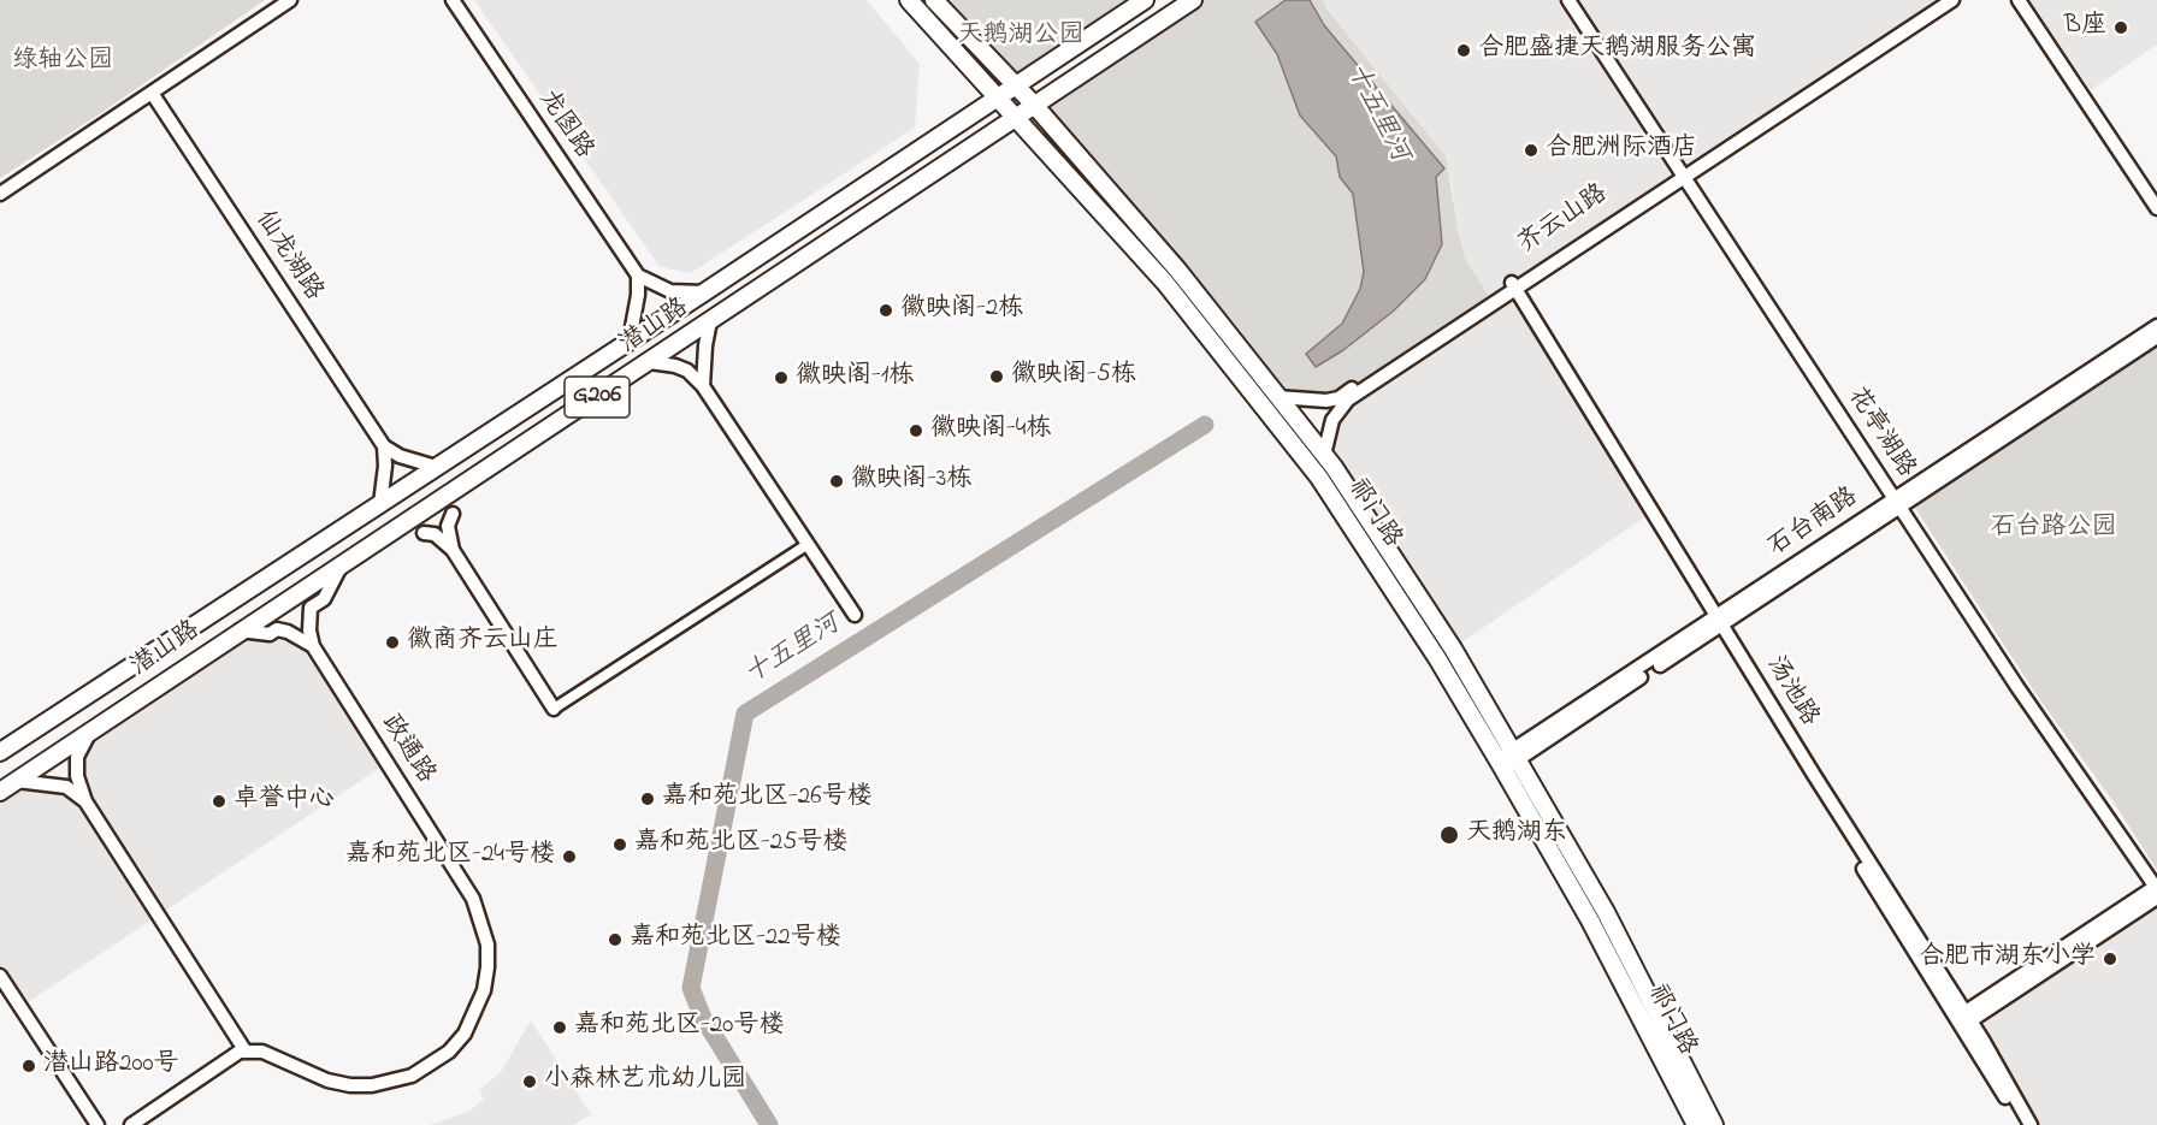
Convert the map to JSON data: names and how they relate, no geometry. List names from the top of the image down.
{
  "streets": {
    "main road": ["潜山路", "G206", "祁门路"],
    "street": [
      "龙图路",
      "齐云山路",
      "仙龙湖路",
      "花亭湖路",
      "石台南路",
      "汤池路",
      "政通路"
    ]
  },
  "crossings": [
    ["齐云山路", "花亭湖路"],
    ["齐云山路", "祁门路"],
    ["齐云山路", "汤池路"],
    ["潜山路", "祁门路"],
    ["花亭湖路", "石台南路"],
    ["祁门路", "石台南路"],
    ["石台南路", "汤池路"]
  ],
  "water": ["十五里河"],
  "parks": ["天鹅湖公园", "绿轴公园", "石台路公园"],
  "places": [
    "B座",
    "合肥盛捷天鹅湖服务公寓",
    "合肥洲际酒店",
    "徽映阁-2栋",
    "徽映阁-5栋",
    "徽映阁-1栋",
    "徽映阁-4栋",
    "徽映阁-3栋",
    "徽商齐云山庄",
    "嘉和苑北区-26号楼",
    "卓誉中心",
    "天鹅湖东",
    "嘉和苑北区-25号楼",
    "嘉和苑北区-24号楼",
    "嘉和苑北区-22号楼",
    "合肥市湖东小学",
    "嘉和苑北区-20号楼",
    "潜山路200号",
    "小森林艺术幼儿园"
  ]
}
